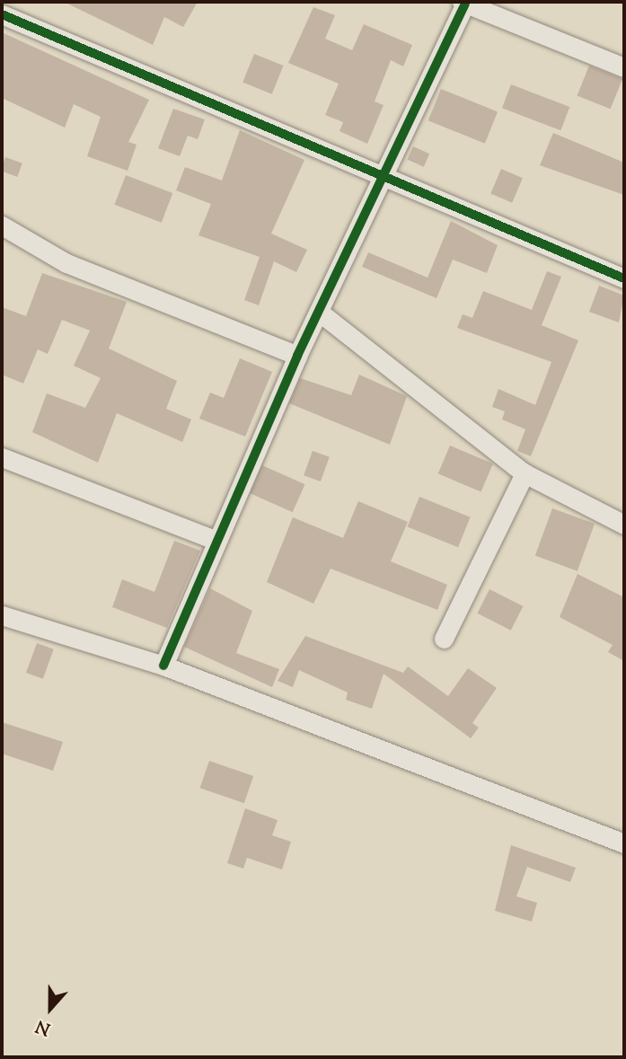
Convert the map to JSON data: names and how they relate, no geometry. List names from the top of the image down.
{
  "north": "bottom"
}
